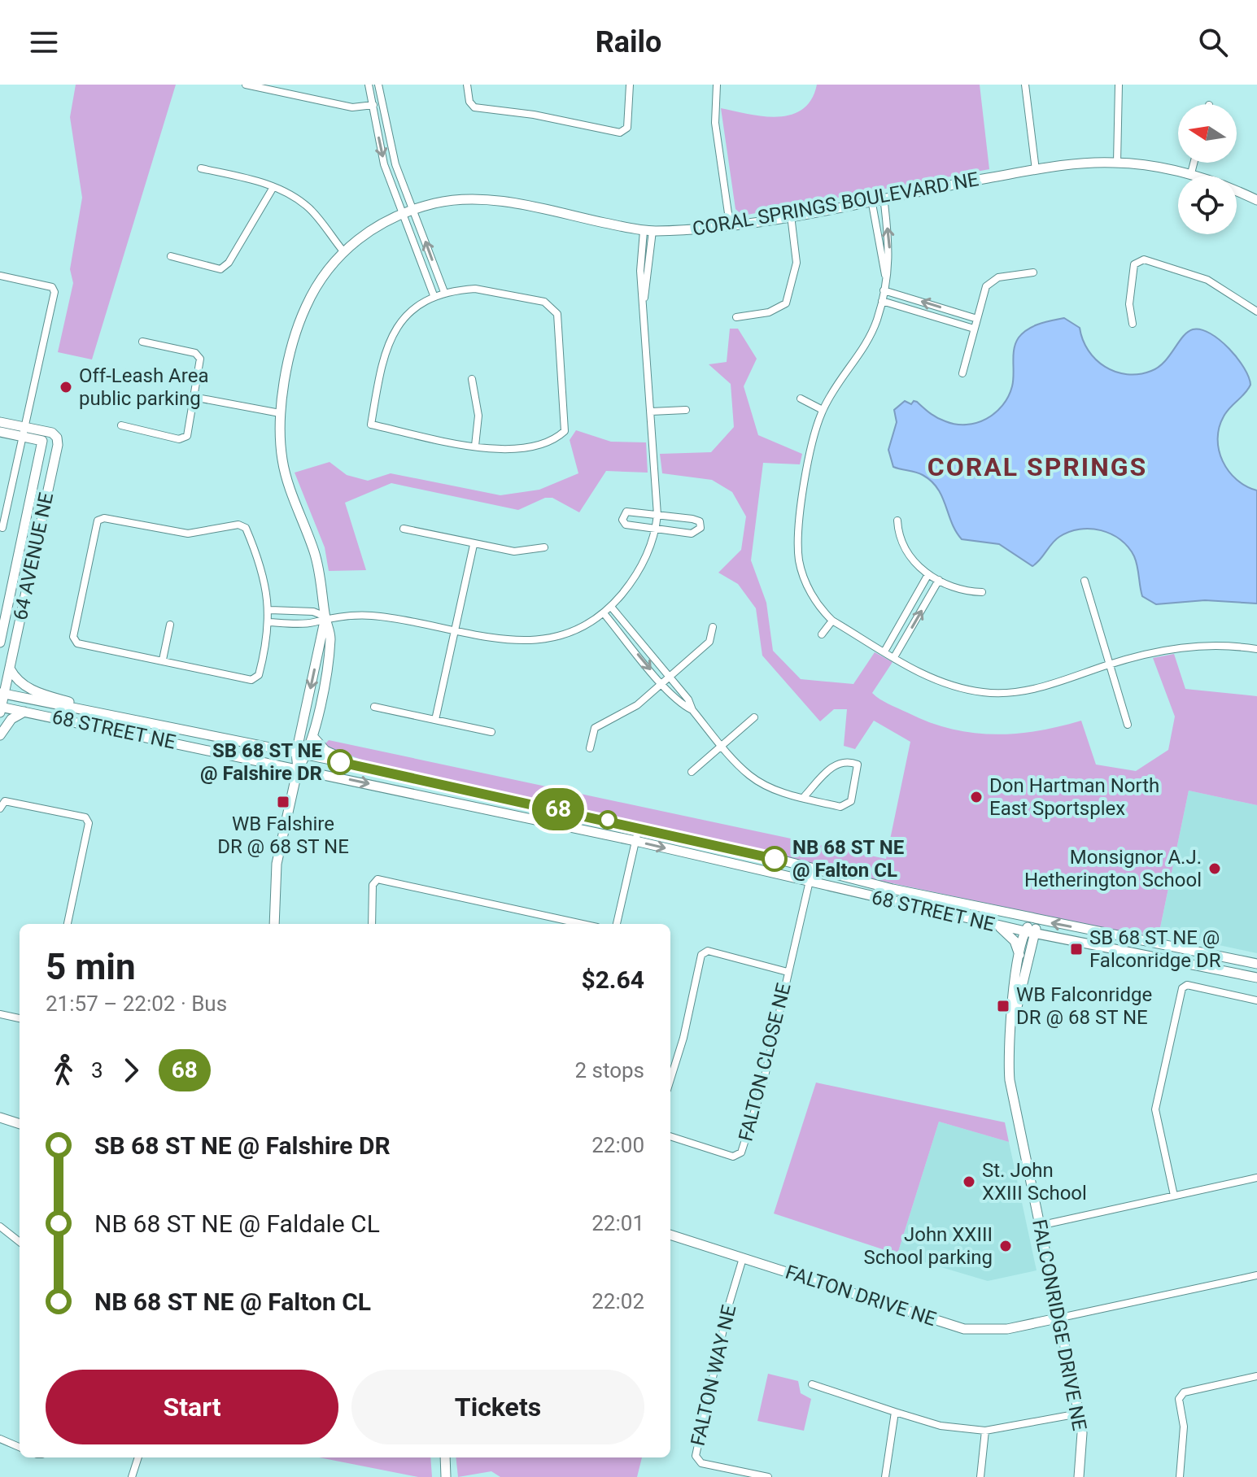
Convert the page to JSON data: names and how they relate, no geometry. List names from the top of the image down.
{
  "streets": {
    "street": [
      "CORAL SPRINGS BOULEVARD NE",
      "64 AVENUE NE",
      "68 STREET NE",
      "FALTON CLOSE NE",
      "FALTON DRIVE NE",
      "FALCONRIDGE DRIVE NE",
      "FALTON WAY NE"
    ]
  },
  "crossings": [
    ["CORAL SPRINGS BOULEVARD NE", "68 STREET NE"],
    ["64 AVENUE NE", "68 STREET NE"],
    ["68 STREET NE", "FALTON CLOSE NE"],
    ["68 STREET NE", "FALCONRIDGE DRIVE NE"],
    ["FALTON DRIVE NE", "FALCONRIDGE DRIVE NE"],
    ["FALTON DRIVE NE", "FALTON WAY NE"]
  ],
  "districts": ["CORAL SPRINGS"],
  "places": {
    "other": [
      "Off-Leash Area public parking",
      "SB 68 ST NE @ Falshire DR",
      "Don Hartman North East Sportsplex",
      "NB 68 ST NE @ Falton CL",
      "Monsignor A.J. Hetherington School",
      "St. John XXIII School",
      "John XXIII School parking"
    ],
    "transit": ["WB Falshire DR @ 68 ST NE", "SB 68 ST NE @ Falconridge DR", "WB Falconridge DR @ 68 ST NE"]
  },
  "lines": ["bus line 68"],
  "north": "left",
  "page": {
    "header": "Railo",
    "on_map": "68",
    "heading": ["5 min", "21:57 – 22:02 · Bus", "$2.64"],
    "legs": ["3", "68", "2 stops"],
    "list": [
      {
        "name": "SB 68 ST NE @ Falshire DR",
        "value": "22:00"
      },
      {
        "name": "NB 68 ST NE @ Faldale CL",
        "value": "22:01"
      },
      {
        "name": "NB 68 ST NE @ Falton CL",
        "value": "22:02"
      }
    ],
    "buttons": ["Start", "Tickets"]
  }
}
